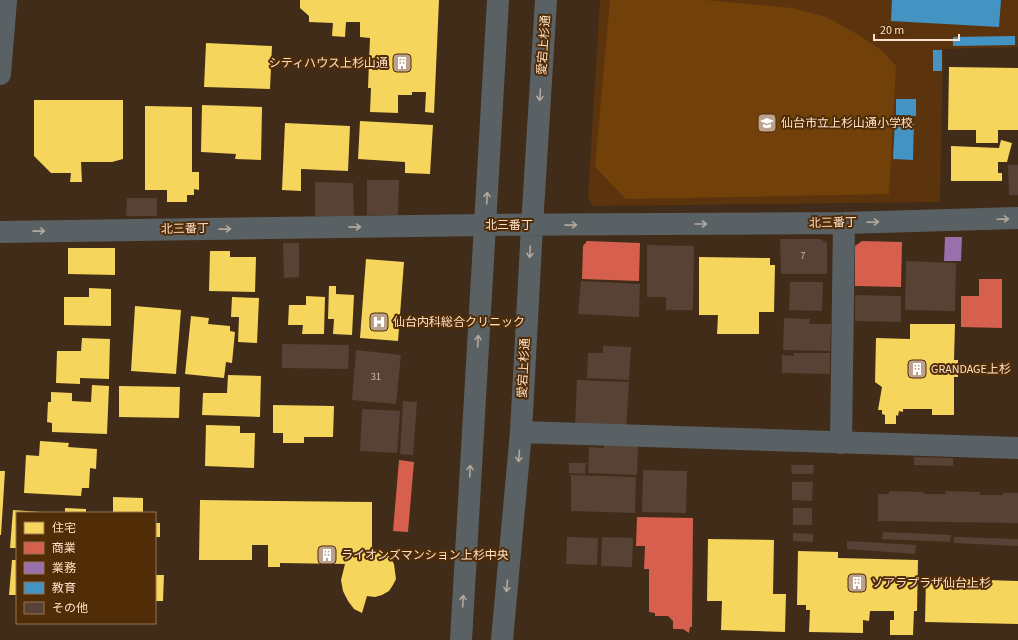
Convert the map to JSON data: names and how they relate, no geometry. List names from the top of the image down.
{
  "streets": {
    "street": ["愛宕上杉通", "北三番丁"]
  },
  "crossings": [
    ["愛宕上杉通", "北三番丁"]
  ],
  "one_way": ["北三番丁"],
  "places": {
    "building": [
      "シティハウス上杉山通",
      "GRANDAGE上杉",
      "ライオンズマンション上杉中央",
      "ソアラプラザ仙台上杉"
    ],
    "school or university": ["仙台市立上杉山通小学校"],
    "hospital": ["仙台内科総合クリニック"]
  },
  "house_numbers": ["7", "31"],
  "legend": [
    "住宅",
    "商業",
    "業務",
    "教育",
    "その他"
  ],
  "scale_bar": "20 m"
}
